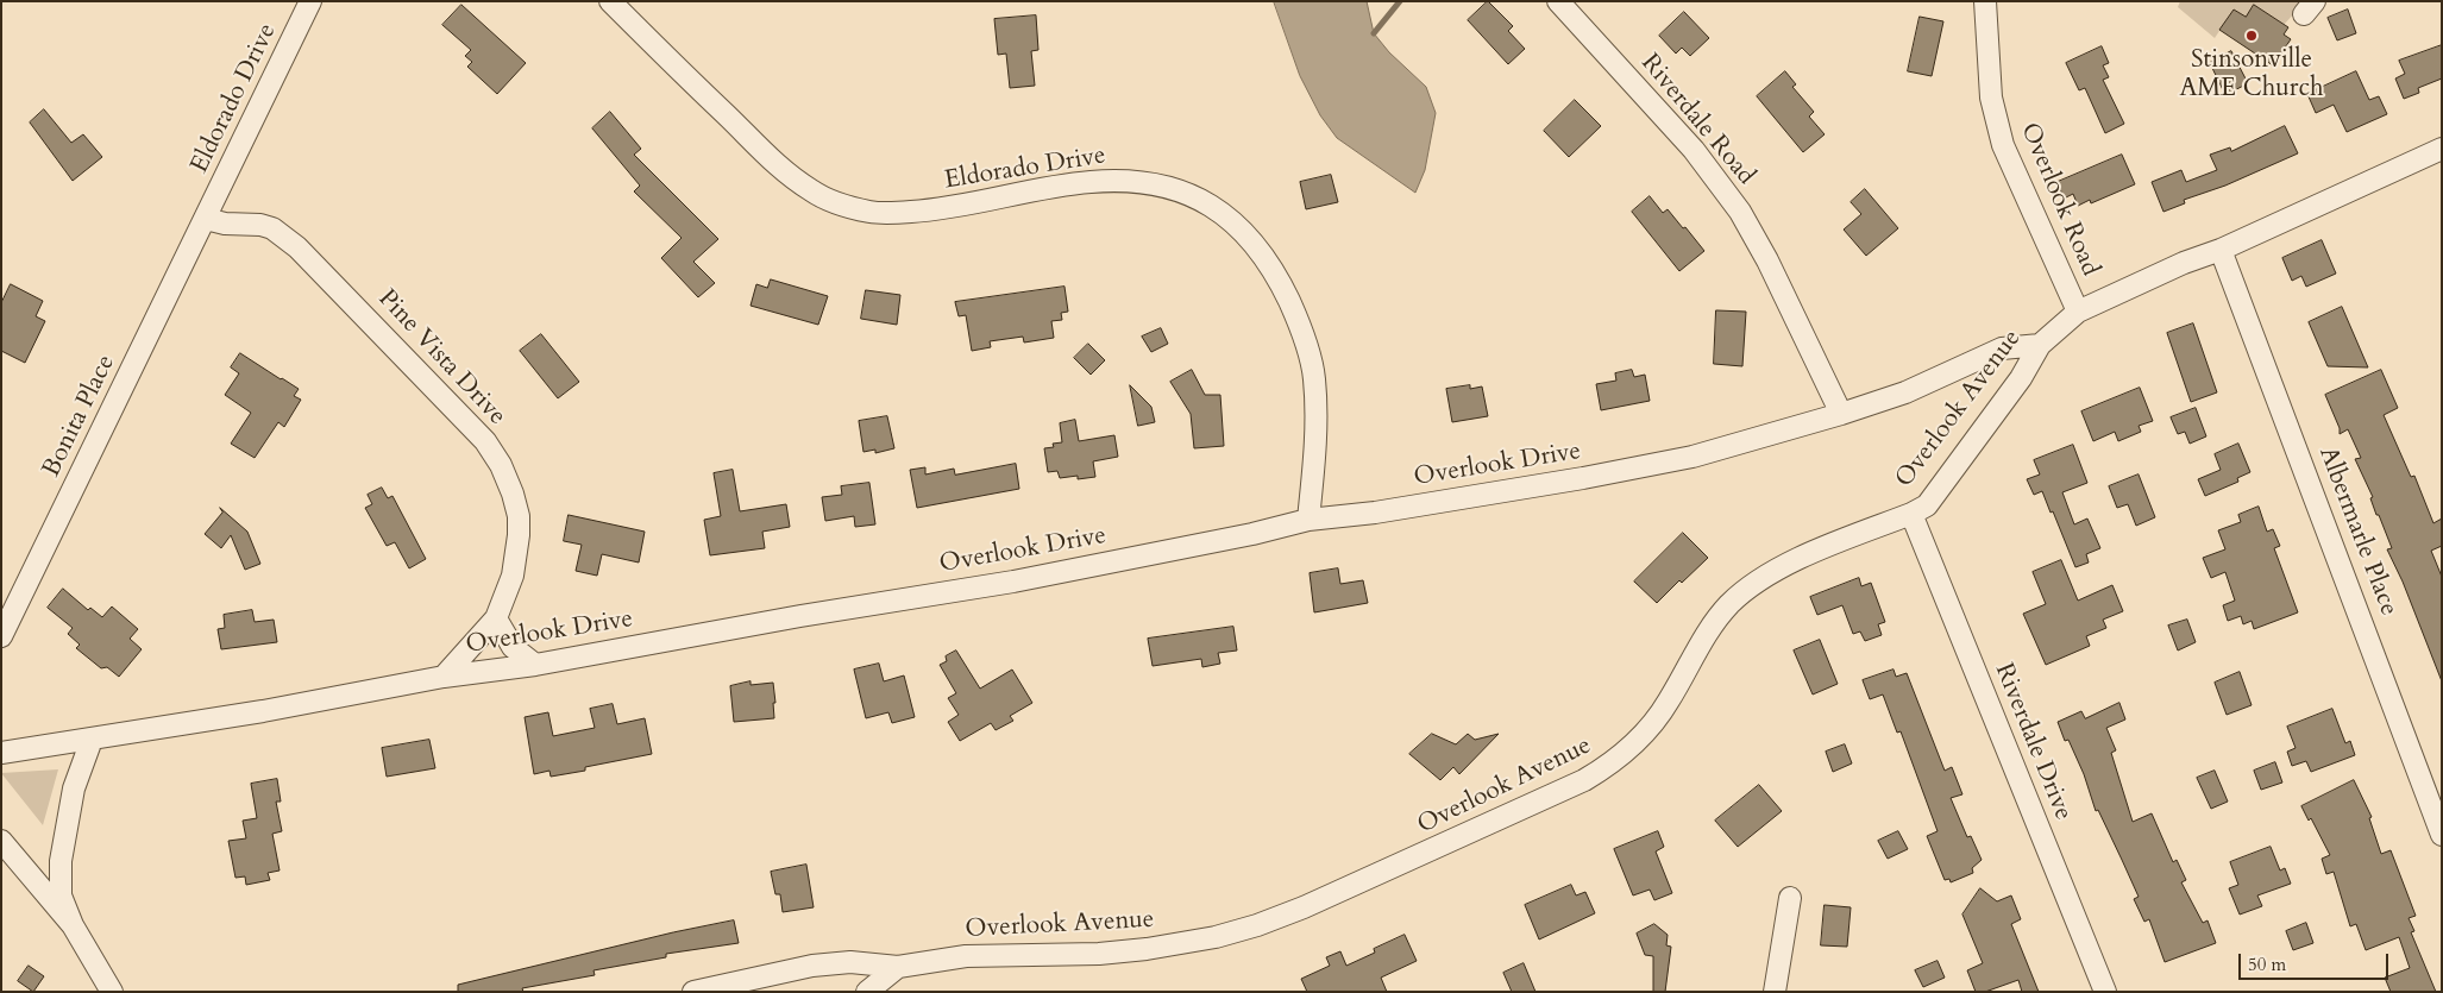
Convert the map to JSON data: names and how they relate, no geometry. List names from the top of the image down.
{
  "streets": {
    "street": [
      "Eldorado Drive",
      "Riverdale Road",
      "Overlook Road",
      "Pine Vista Drive",
      "Overlook Avenue",
      "Bonita Place",
      "Overlook Drive",
      "Albermarle Place",
      "Riverdale Drive"
    ]
  },
  "crossings": [
    ["Eldorado Drive", "Pine Vista Drive"],
    ["Eldorado Drive", "Bonita Place"],
    ["Eldorado Drive", "Overlook Drive"],
    ["Riverdale Road", "Overlook Drive"],
    ["Overlook Road", "Overlook Avenue"],
    ["Pine Vista Drive", "Bonita Place"],
    ["Pine Vista Drive", "Overlook Drive"],
    ["Overlook Avenue", "Overlook Drive"],
    ["Overlook Avenue", "Albermarle Place"],
    ["Overlook Avenue", "Riverdale Drive"]
  ],
  "places": ["Stinsonville AME Church"],
  "scale_bar": "50 m"
}
